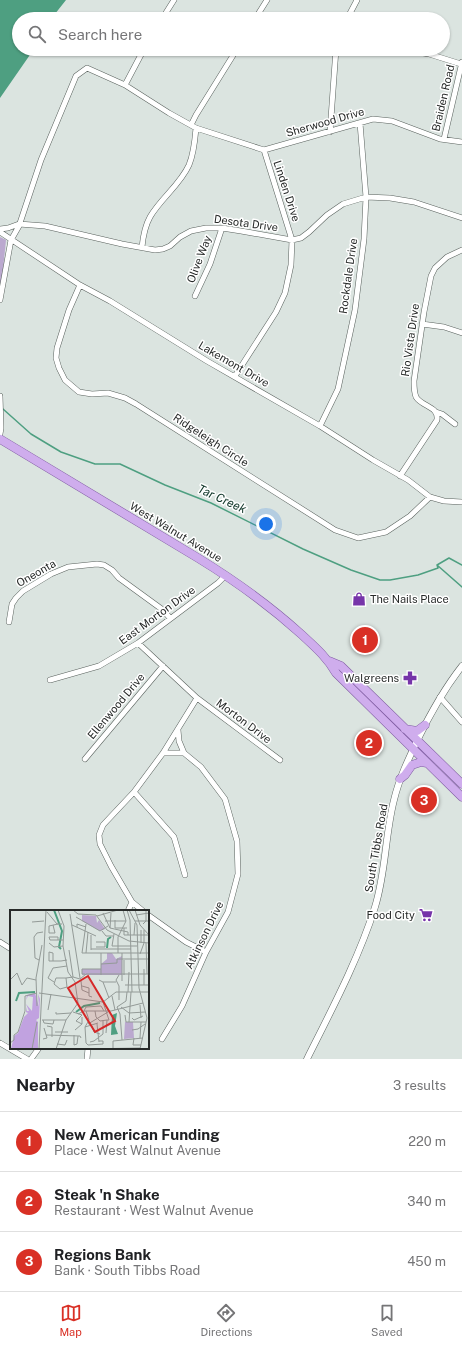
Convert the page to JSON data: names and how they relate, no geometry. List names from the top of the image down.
{
  "streets": {
    "main road": ["West Walnut Avenue"],
    "street": [
      "Braiden Road",
      "Sherwood Drive",
      "Linden Drive",
      "Desota Drive",
      "Olive Way",
      "Rockdale Drive",
      "Rio Vista Drive",
      "Lakemont Drive",
      "Ridgeleigh Circle",
      "Oneonta",
      "East Morton Drive",
      "Ellenwood Drive",
      "Morton Drive",
      "South Tibbs Road",
      "Atkinson Drive"
    ]
  },
  "crossings": [
    ["Braiden Road", "Sherwood Drive"],
    ["Sherwood Drive", "Linden Drive"],
    ["Sherwood Drive", "Rockdale Drive"],
    ["Linden Drive", "Desota Drive"],
    ["Linden Drive", "Lakemont Drive"],
    ["Desota Drive", "Olive Way"],
    ["Desota Drive", "Rockdale Drive"],
    ["Rockdale Drive", "Lakemont Drive"],
    ["Lakemont Drive", "Ridgeleigh Circle"],
    ["West Walnut Avenue", "East Morton Drive"],
    ["West Walnut Avenue", "South Tibbs Road"],
    ["Oneonta", "East Morton Drive"],
    ["East Morton Drive", "Morton Drive"],
    ["Ellenwood Drive", "Morton Drive"]
  ],
  "water": ["Tar Creek"],
  "places": {
    "shop": ["The Nails Place"],
    "pharmacy": ["Walgreens"],
    "supermarket": ["Food City"]
  },
  "page": {
    "search": "Search here",
    "pins": ["1", "2", "3"],
    "heading": ["Nearby", "3 results"],
    "list": [
      {
        "mark": "1",
        "name": "New American Funding",
        "note": "Place · West Walnut Avenue",
        "value": "220 m"
      },
      {
        "mark": "2",
        "name": "Steak 'n Shake",
        "note": "Restaurant · West Walnut Avenue",
        "value": "340 m"
      },
      {
        "mark": "3",
        "name": "Regions Bank",
        "note": "Bank · South Tibbs Road",
        "value": "450 m"
      }
    ],
    "nav": ["Map", "Directions", "Saved"]
  }
}
